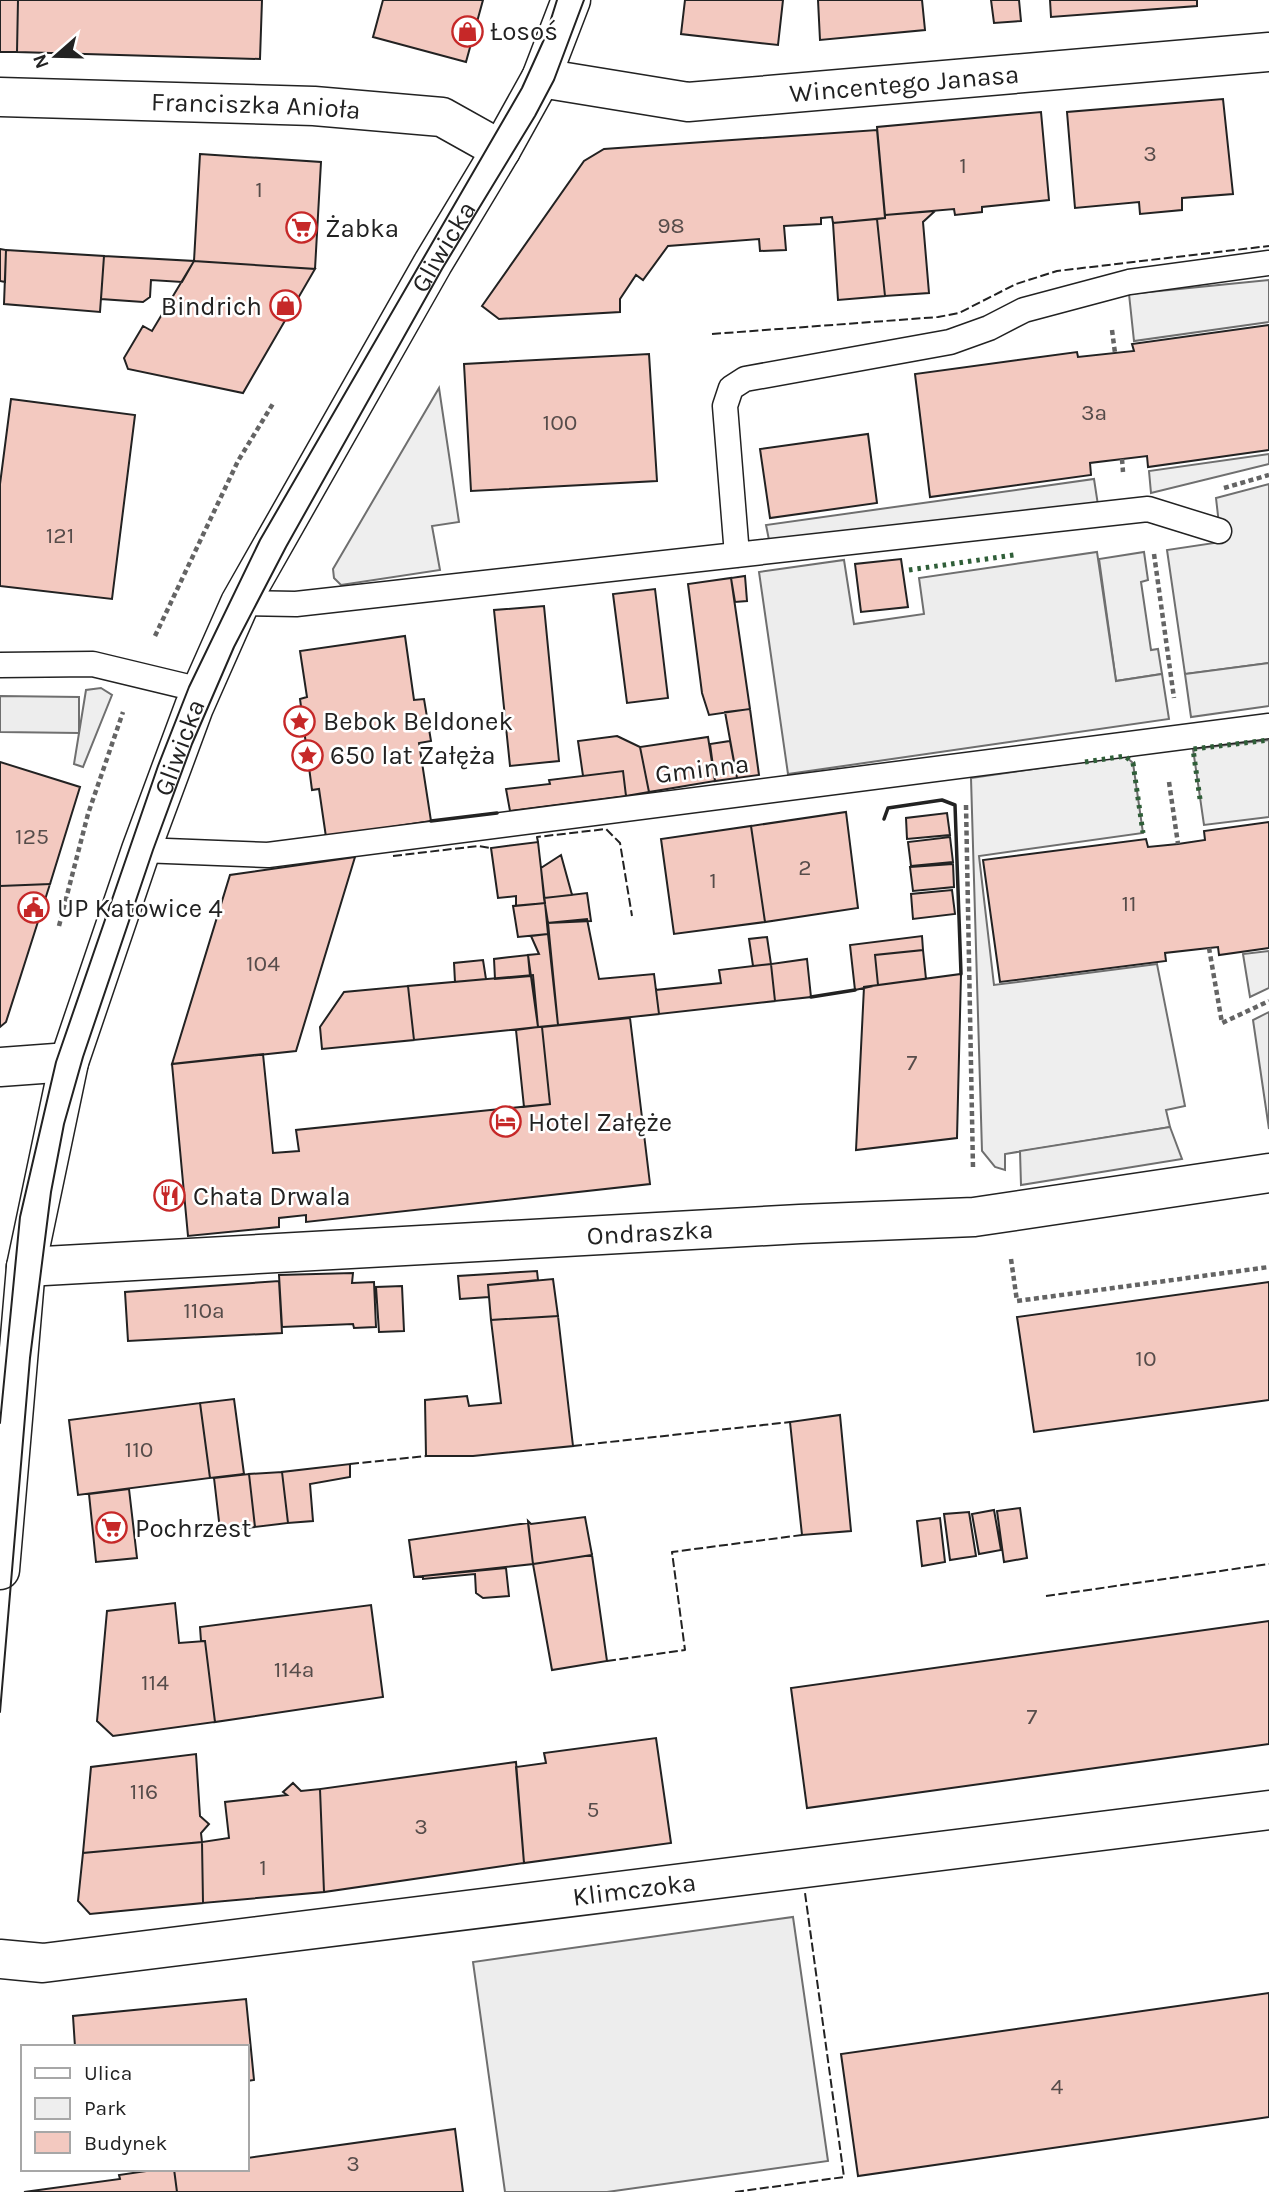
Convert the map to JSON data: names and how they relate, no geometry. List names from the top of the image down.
{
  "streets": {
    "street": [
      "Wincentego Janasa",
      "Franciszka Anioła",
      "Gliwicka",
      "Ondraszka",
      "Klimczoka"
    ],
    "lane": ["Gminna"]
  },
  "crossings": [
    ["Wincentego Janasa", "Gliwicka"],
    ["Franciszka Anioła", "Gliwicka"],
    ["Gliwicka", "Gminna"],
    ["Gliwicka", "Ondraszka"]
  ],
  "places": {
    "shop": ["Łosoś", "Bindrich"],
    "supermarket": ["Żabka", "Pochrzest"],
    "place": ["Bebok Beldonek", "650 lat Załęża"],
    "public building": ["UP Katowice 4"],
    "hotel": ["Hotel Załęże"],
    "restaurant": ["Chata Drwala"]
  },
  "house_numbers": [
    "3",
    "1",
    "1",
    "98",
    "3a",
    "100",
    "121",
    "125",
    "2",
    "1",
    "11",
    "104",
    "7",
    "110a",
    "10",
    "110",
    "114a",
    "114",
    "7",
    "116",
    "5",
    "3",
    "1",
    "4",
    "3"
  ],
  "legend": ["Ulica", "Park", "Budynek"],
  "north": "left"
}
